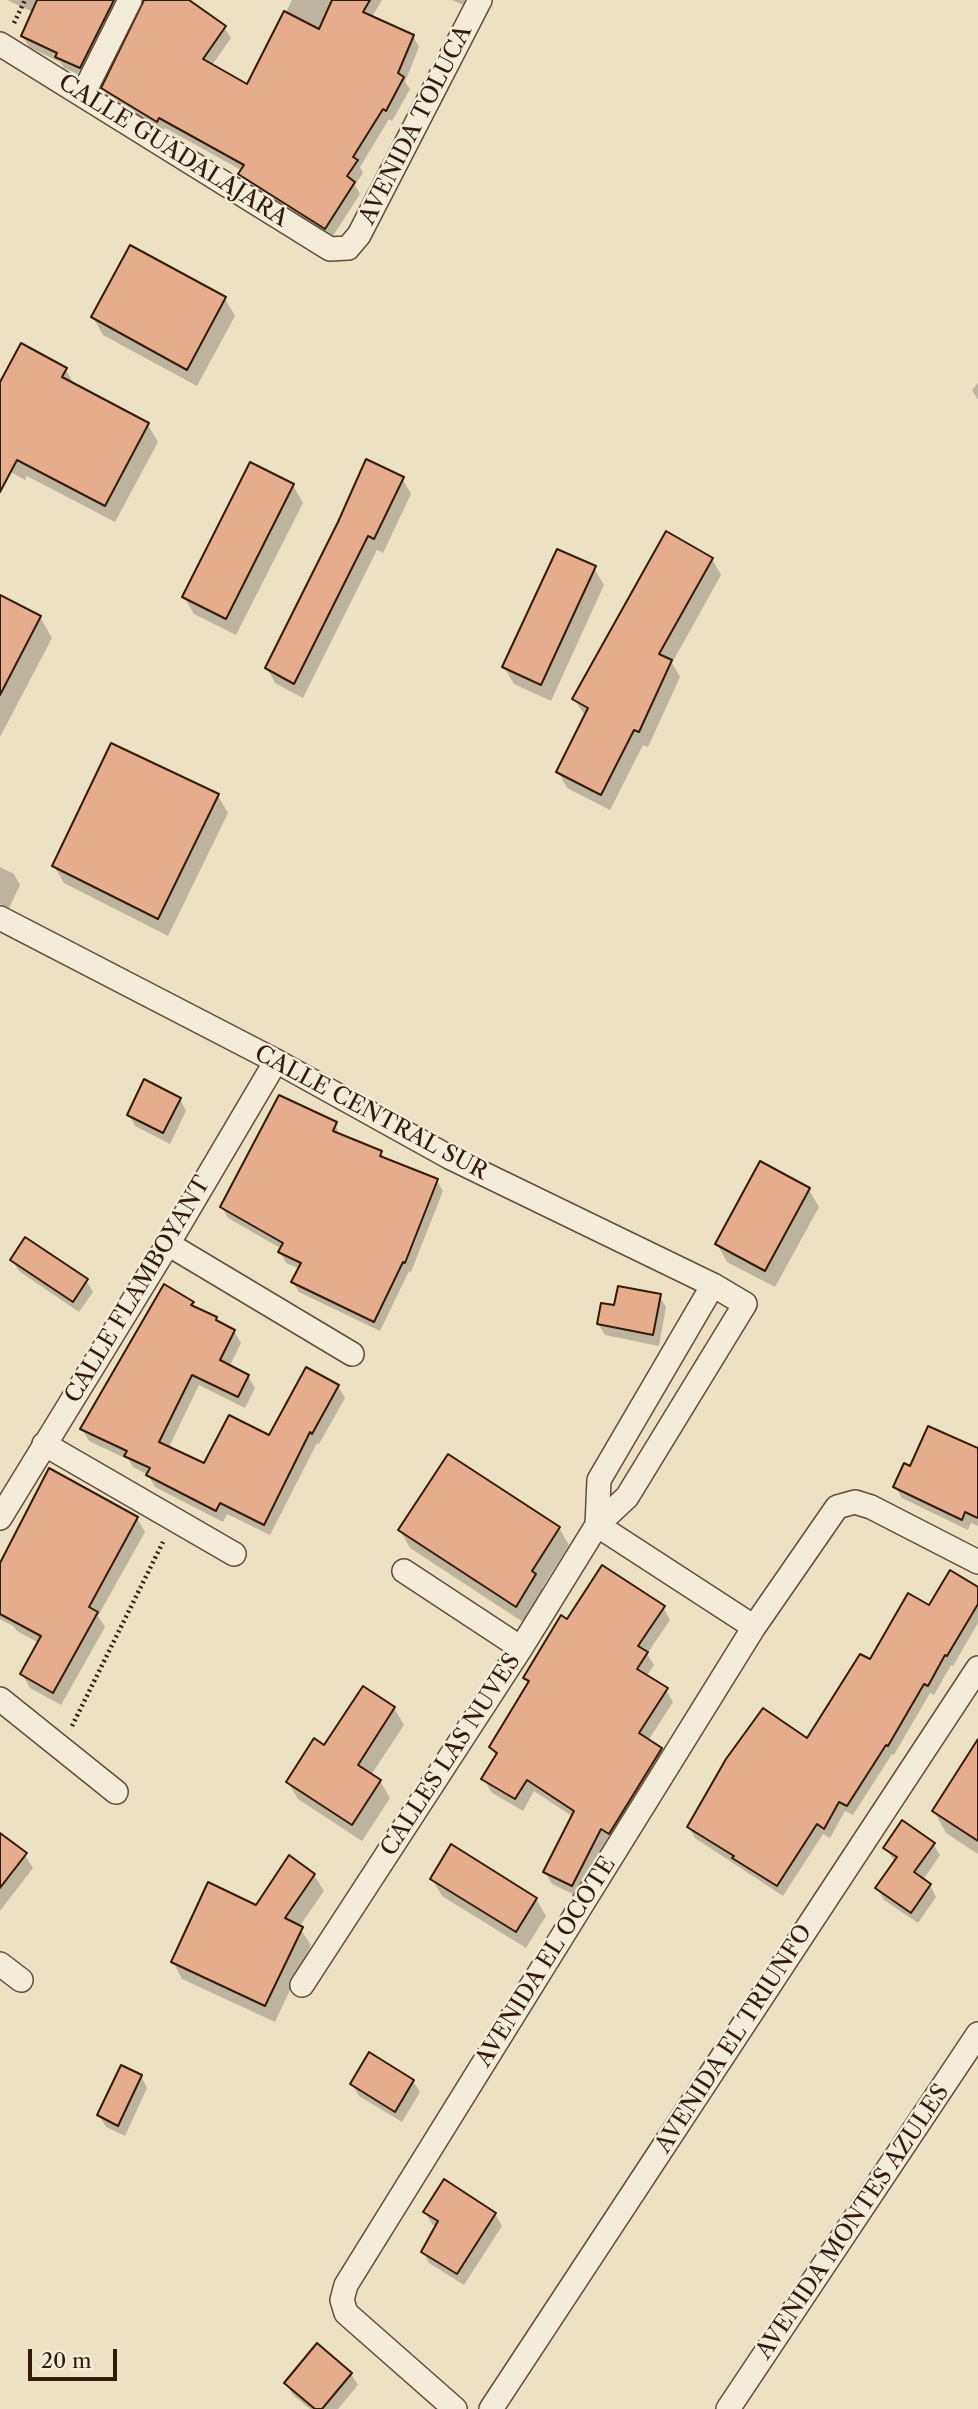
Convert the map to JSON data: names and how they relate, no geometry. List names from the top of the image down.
{
  "streets": {
    "street": [
      "AVENIDA TOLUCA",
      "CALLE GUADALAJARA",
      "CALLE CENTRAL SUR",
      "CALLE FLAMBOYANT",
      "CALLES LAS NUVES",
      "AVENIDA EL OCOTE",
      "AVENIDA EL TRIUNFO",
      "AVENIDA MONTES AZULES"
    ]
  },
  "crossings": [
    ["AVENIDA TOLUCA", "CALLE GUADALAJARA"],
    ["CALLE CENTRAL SUR", "CALLE FLAMBOYANT"],
    ["CALLE CENTRAL SUR", "CALLES LAS NUVES"]
  ],
  "scale_bar": "20 m"
}
